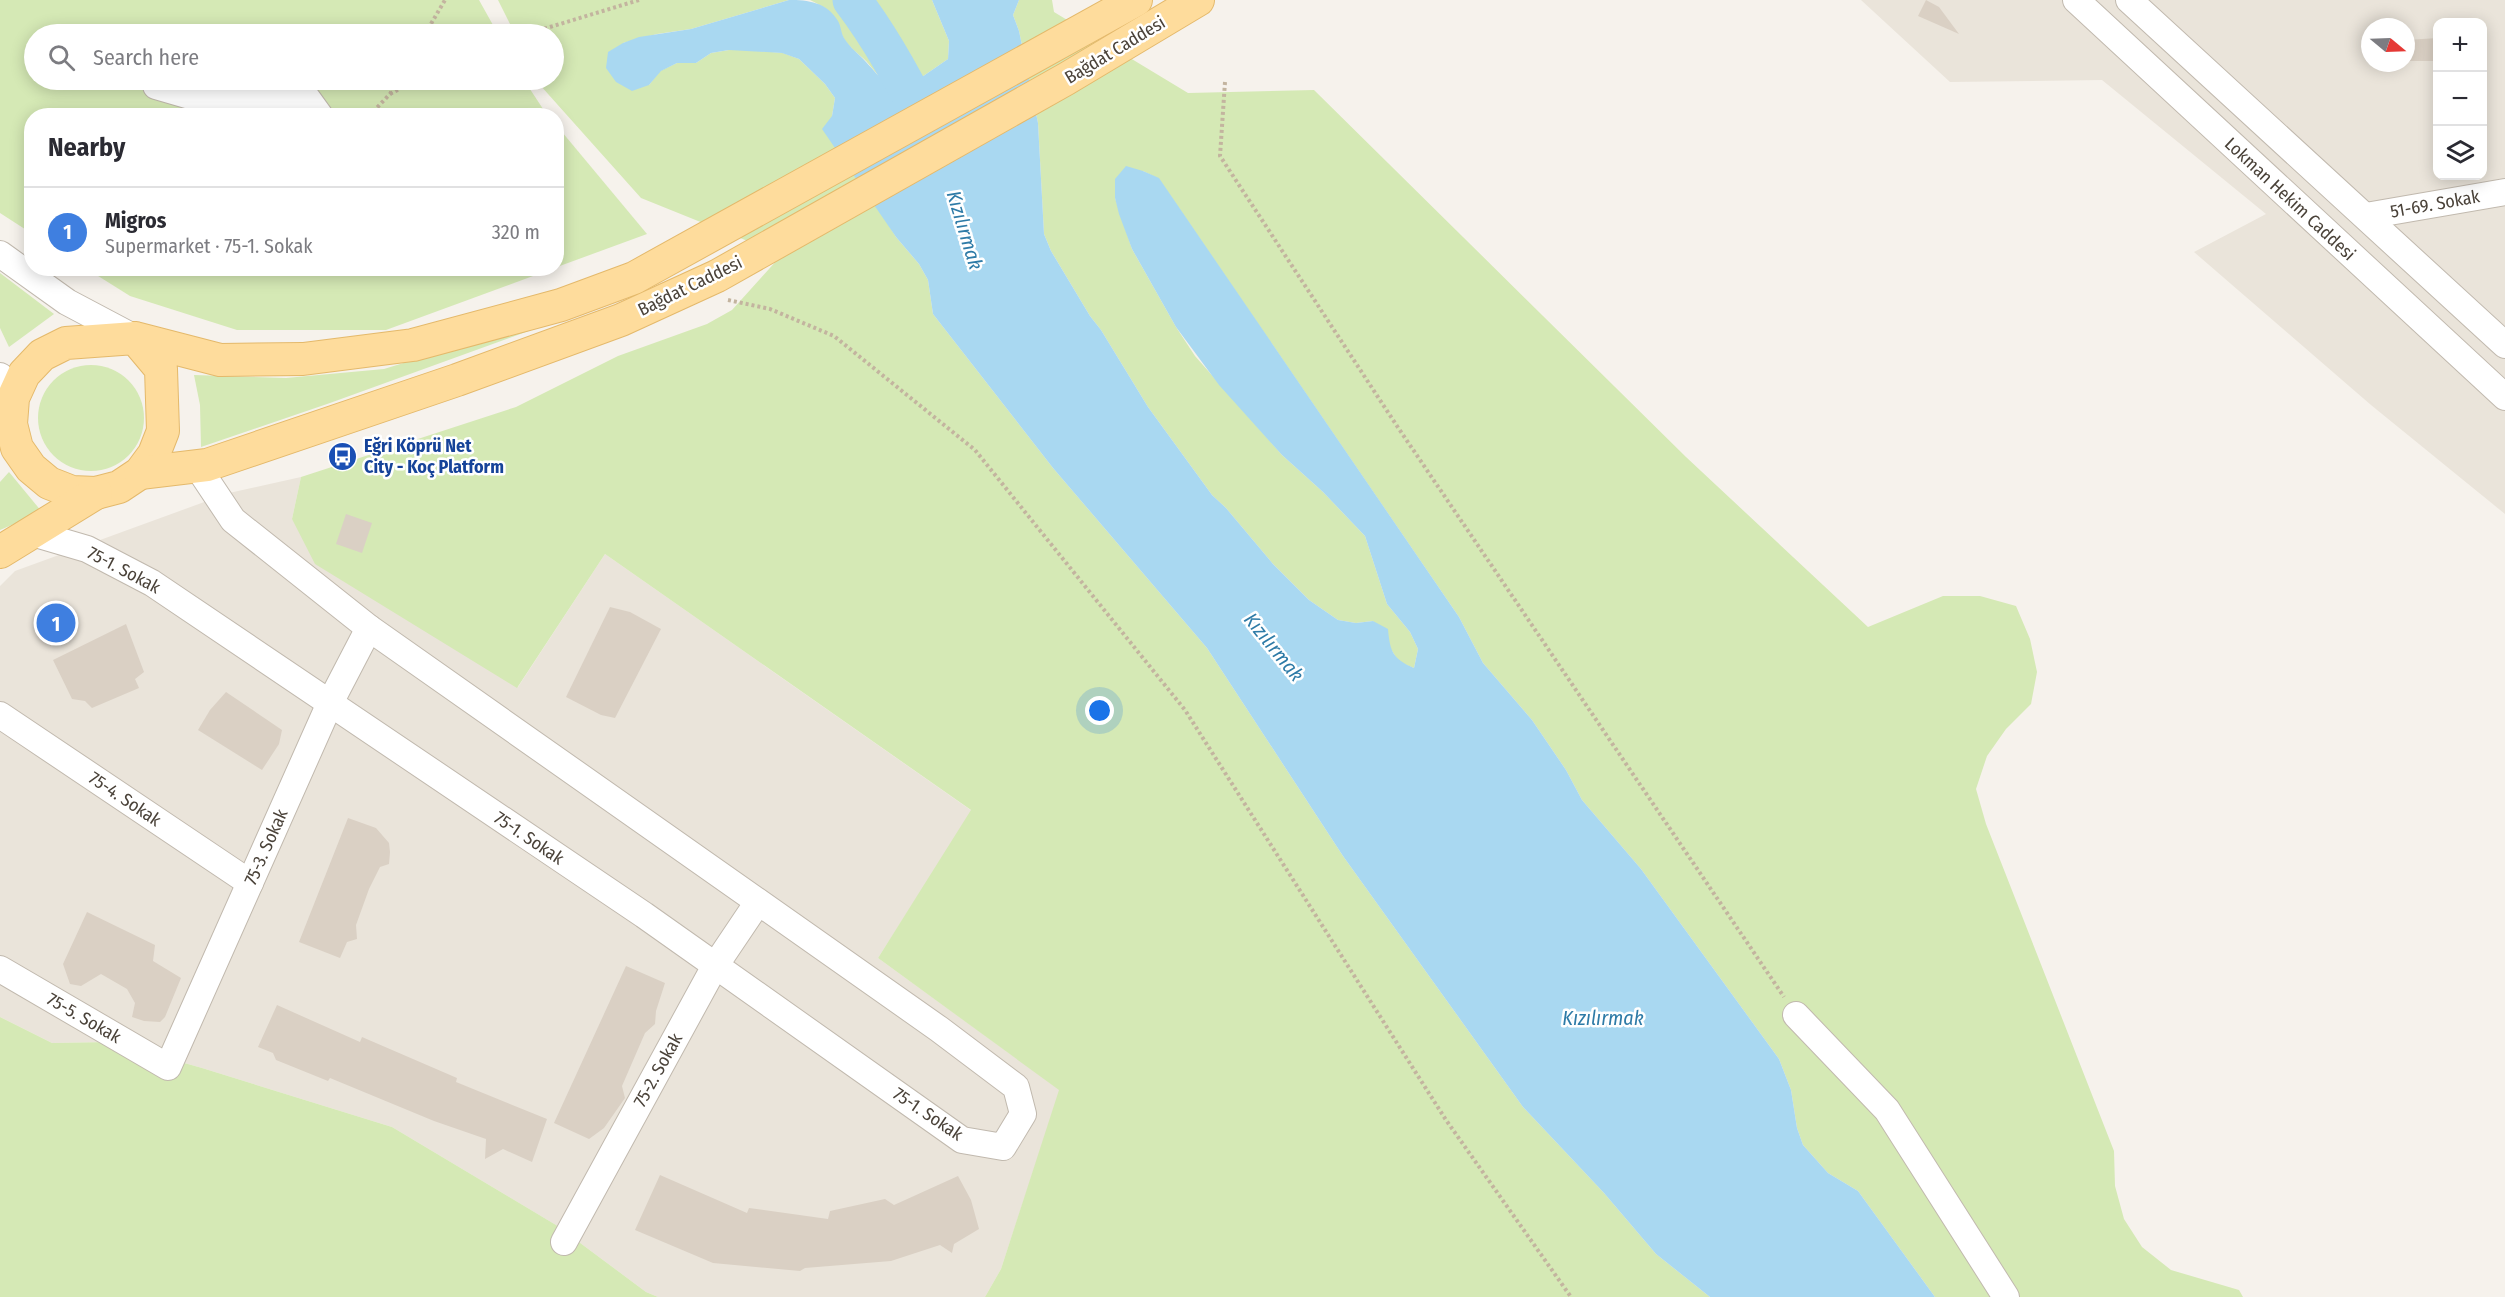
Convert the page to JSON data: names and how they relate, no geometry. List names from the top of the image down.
{
  "streets": {
    "main road": ["Bağdat Caddesi"],
    "street": [
      "Lokman Hekim Caddesi",
      "51-69. Sokak",
      "75-1. Sokak",
      "75-4. Sokak",
      "75-3. Sokak",
      "75-5. Sokak",
      "75-2. Sokak"
    ]
  },
  "crossings": [
    ["Bağdat Caddesi", "75-1. Sokak"],
    ["Lokman Hekim Caddesi", "51-69. Sokak"],
    ["75-1. Sokak", "75-3. Sokak"],
    ["75-1. Sokak", "75-2. Sokak"],
    ["75-4. Sokak", "75-3. Sokak"],
    ["75-3. Sokak", "75-5. Sokak"]
  ],
  "water": ["Kızılırmak"],
  "places": {
    "bus stop": ["Eğri Köprü Net City - Koç Platform"]
  },
  "north": "right",
  "page": {
    "map_buttons": ["+", "−"],
    "search": "Search here",
    "heading": "Nearby",
    "list": [
      {
        "mark": "1",
        "name": "Migros",
        "note": "Supermarket · 75-1. Sokak",
        "value": "320 m"
      }
    ],
    "pins": "1"
  }
}
